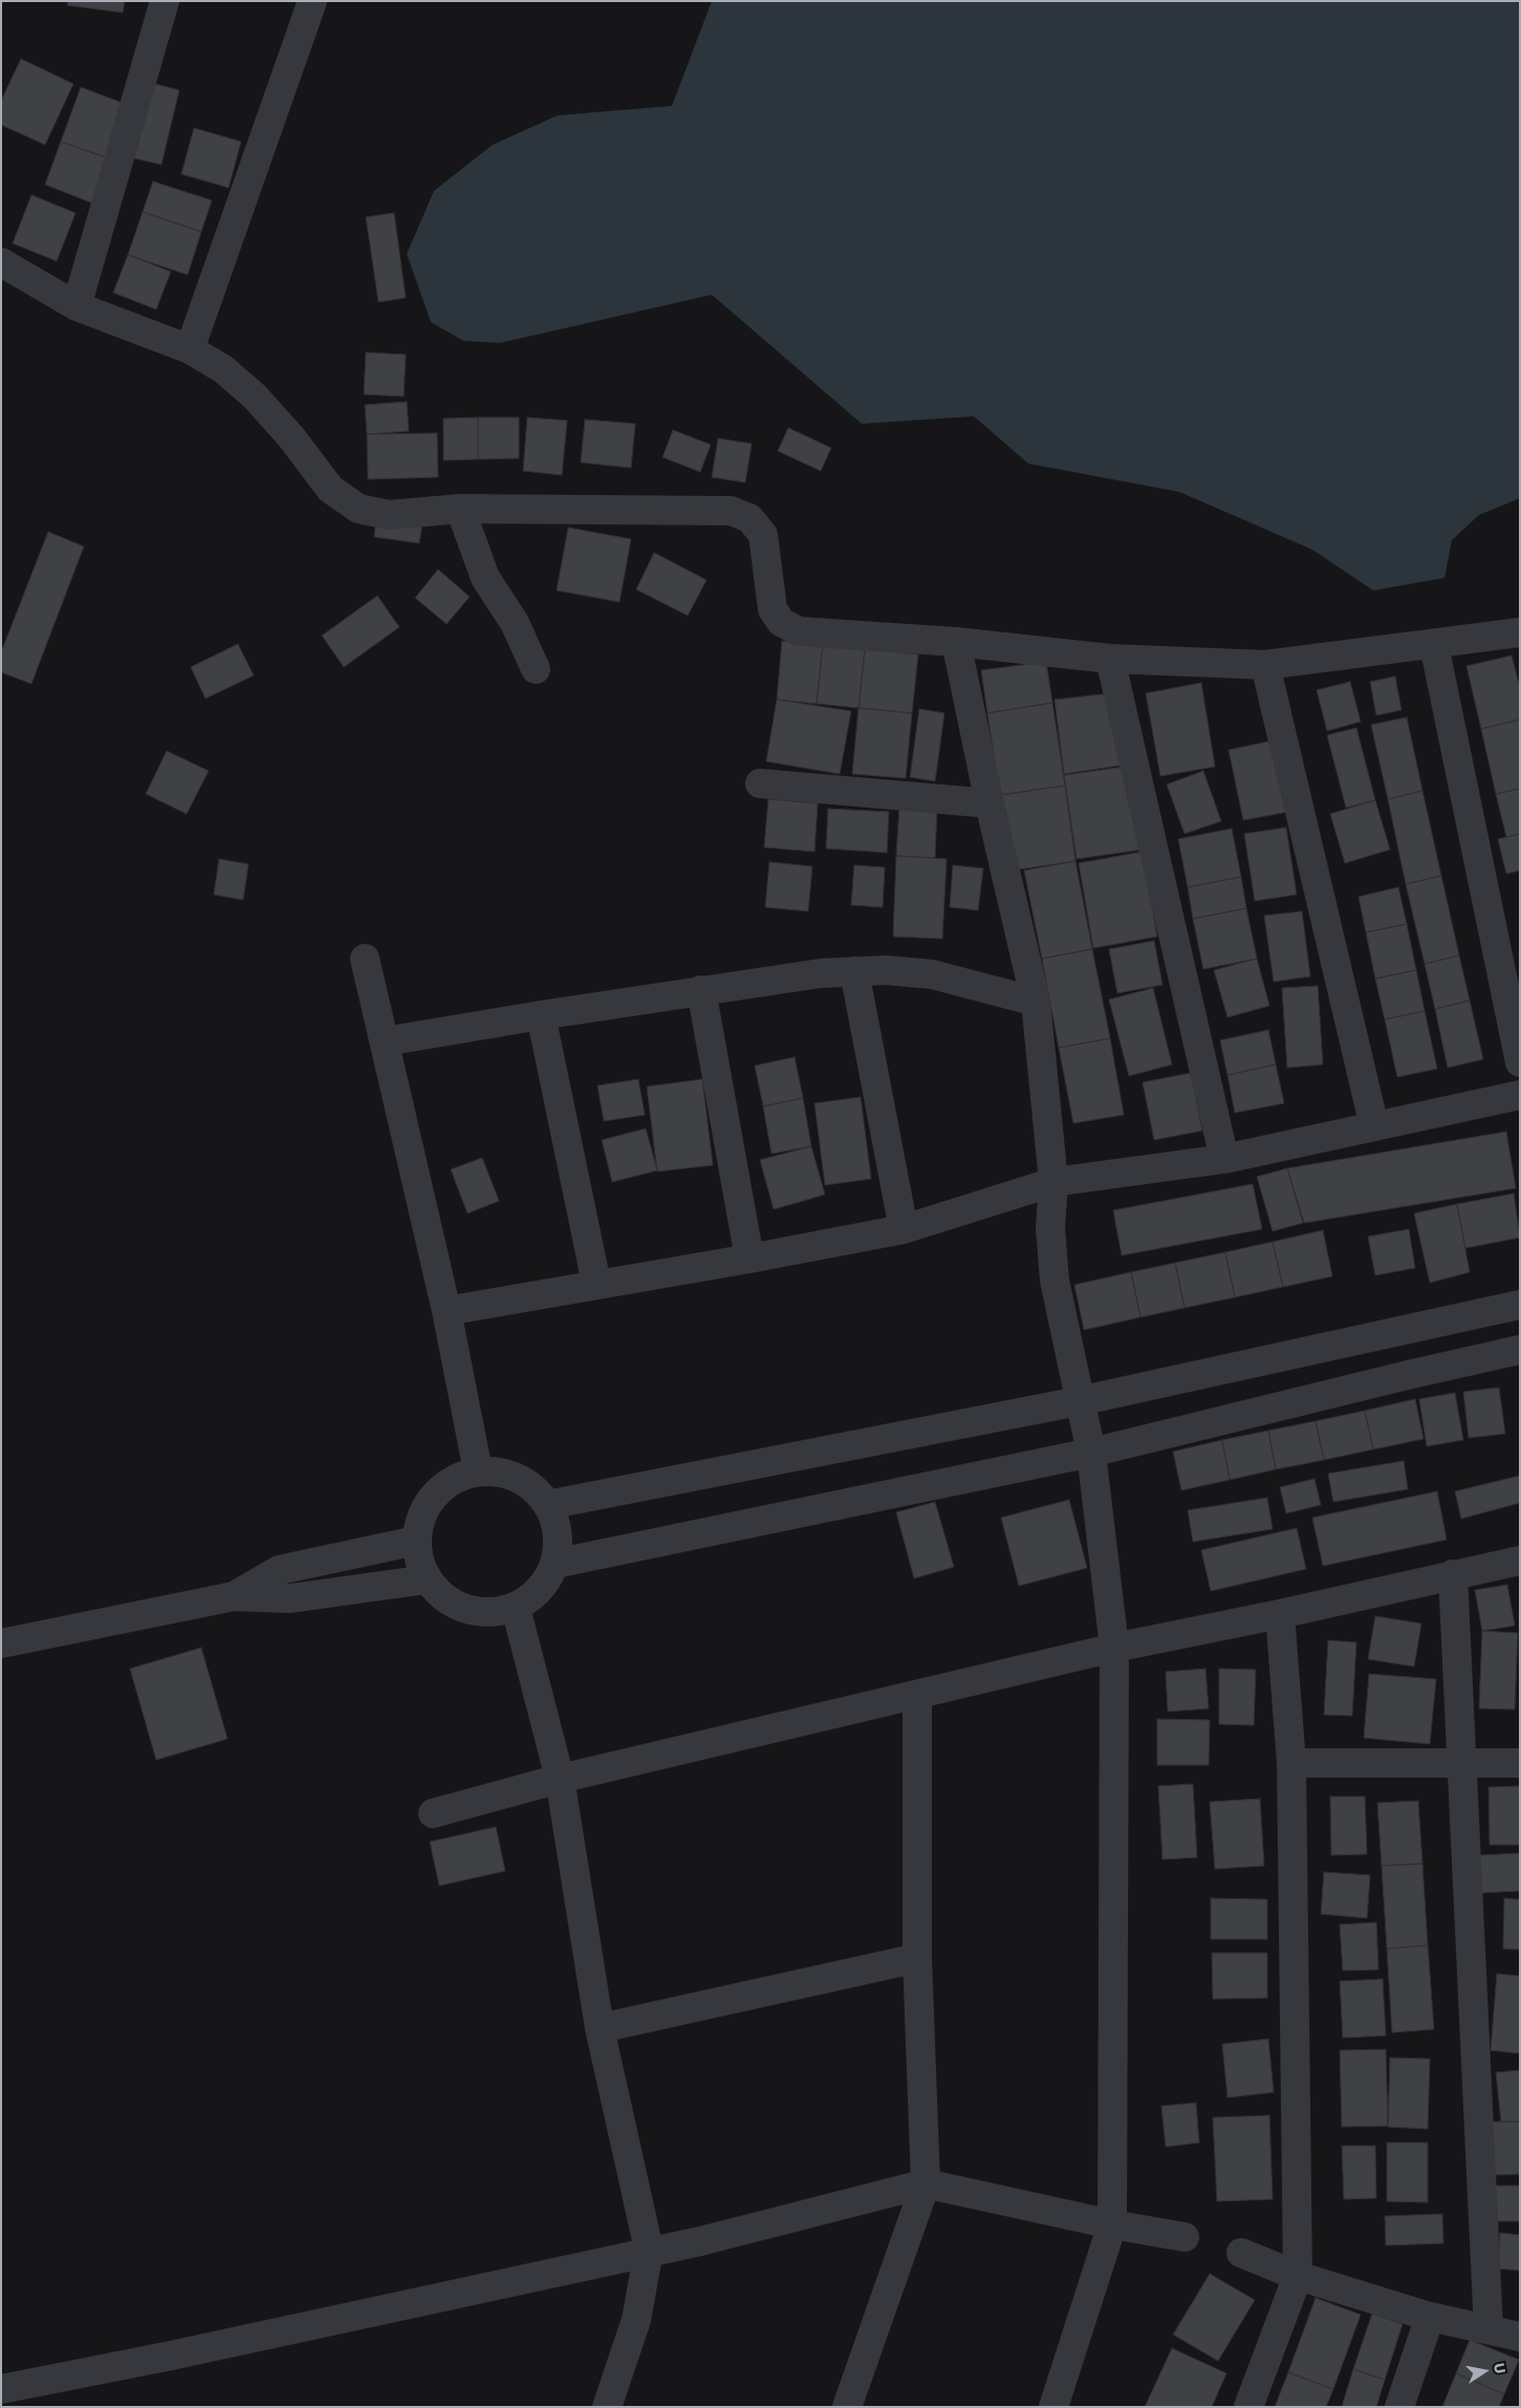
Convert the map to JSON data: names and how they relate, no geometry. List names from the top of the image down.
{
  "north": "right"
}
